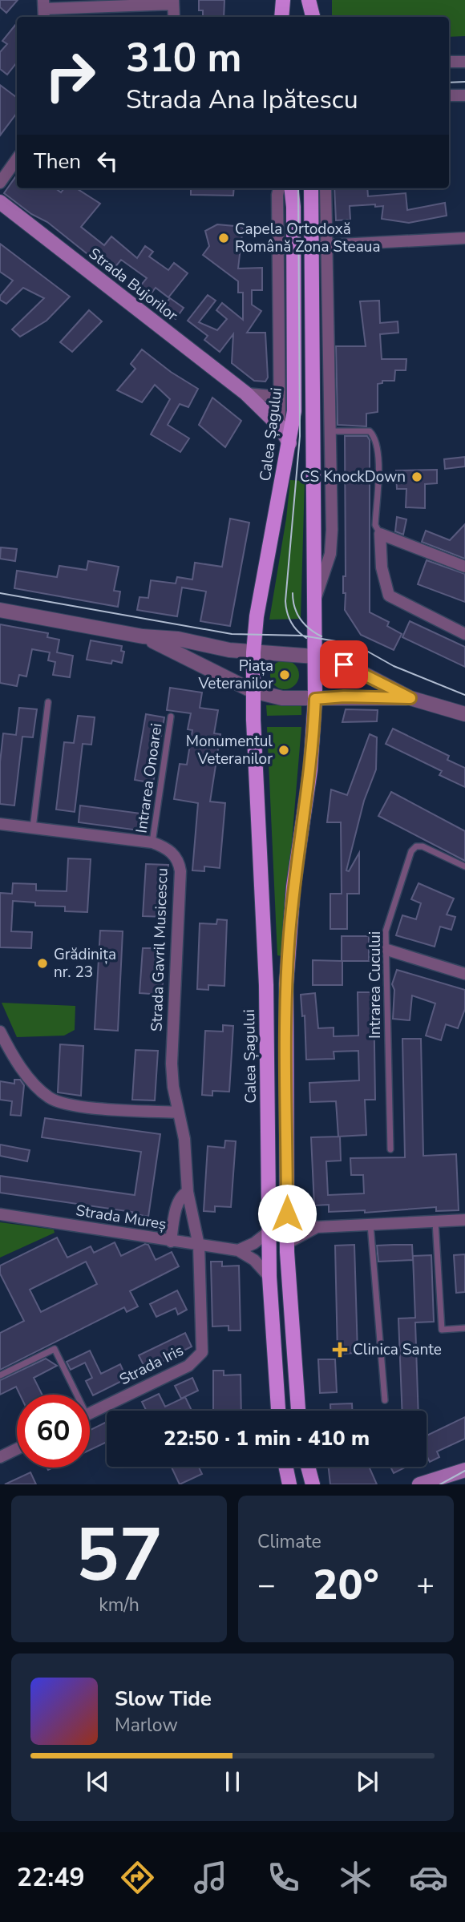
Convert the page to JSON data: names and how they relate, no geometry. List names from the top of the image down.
{
  "streets": {
    "main road": ["Strada Bujorilor", "Calea Șagului"],
    "street": ["Strada Gavril Musicescu", "Strada Mureș", "Strada Iris"],
    "lane": ["Intrarea Onoarei", "Intrarea Cucului"]
  },
  "crossings": [
    ["Strada Bujorilor", "Calea Șagului"],
    ["Calea Șagului", "Strada Mureș"],
    ["Intrarea Onoarei", "Strada Gavril Musicescu"],
    ["Strada Gavril Musicescu", "Strada Mureș"],
    ["Strada Gavril Musicescu", "Strada Iris"],
    ["Strada Mureș", "Strada Iris"]
  ],
  "places": {
    "other": [
      "Capela Ortodoxă Română Zona Steaua",
      "CS KnockDown",
      "Piața Veteranilor",
      "Monumentul Veteranilor",
      "Grădinița nr. 23"
    ],
    "health": ["Clinica Sante"]
  },
  "page": {
    "turn": ["310 m", "Strada Ana Ipătescu"],
    "then": "Then",
    "limit": "60",
    "trip": "22:50 · 1 min · 410 m",
    "tile": [
      ["57", "km/h"],
      "Climate"
    ],
    "heat": ["−", "20°", "+"],
    "song": ["Slow Tide", "Marlow"],
    "tabs": "22:49"
  }
}
